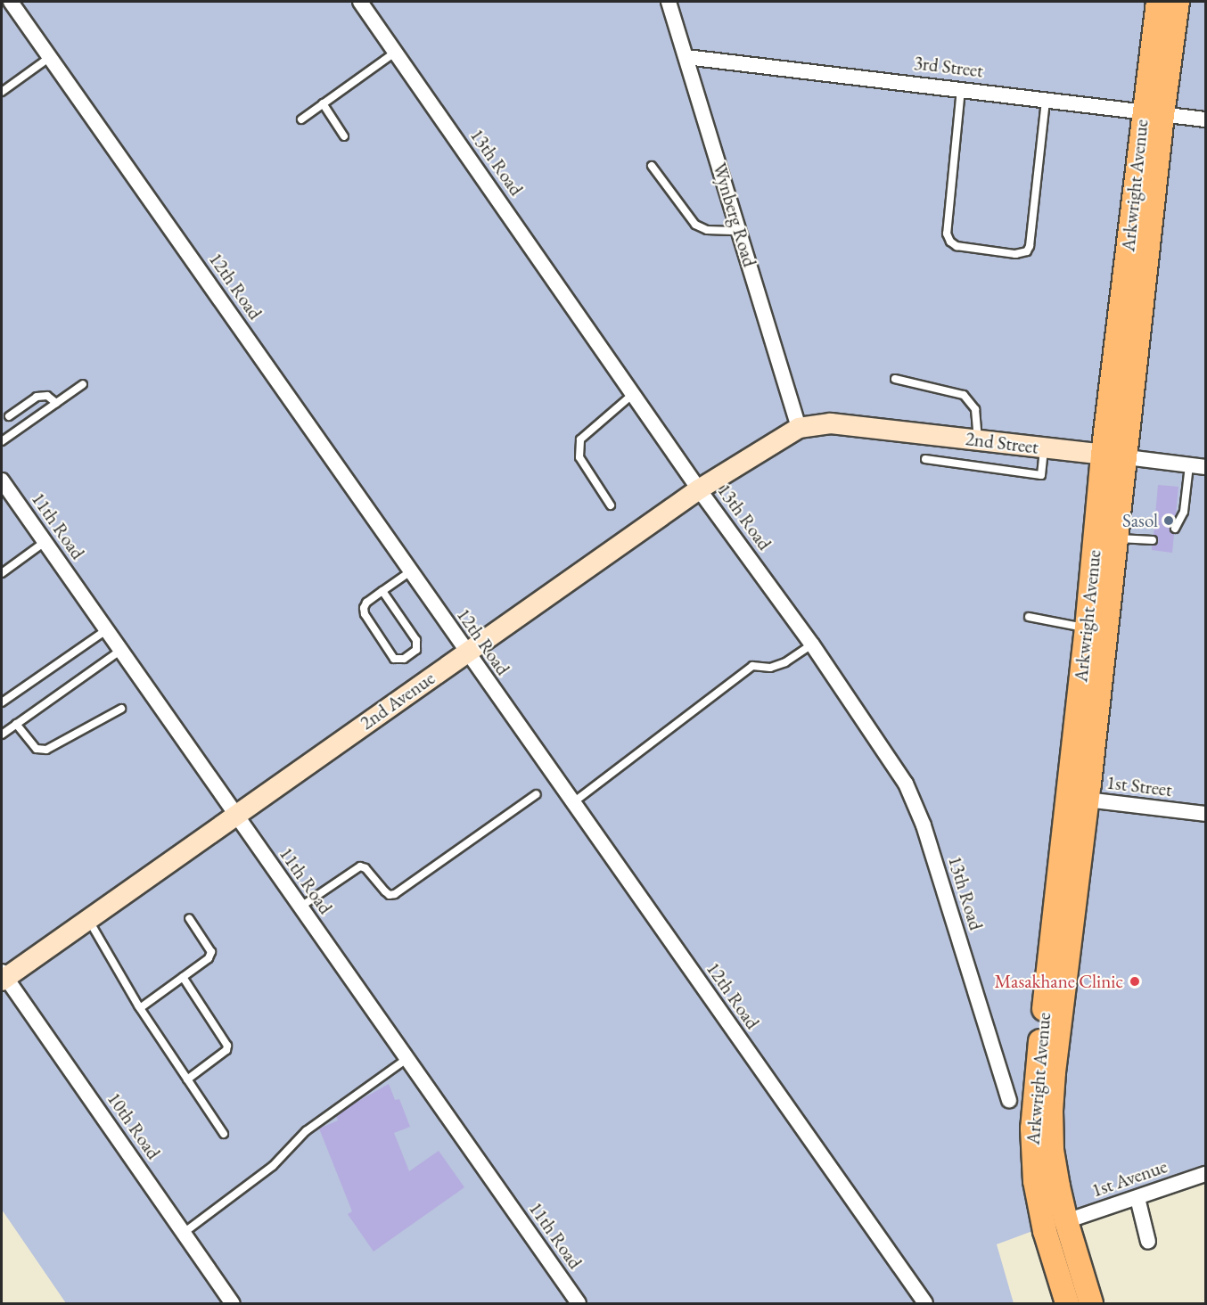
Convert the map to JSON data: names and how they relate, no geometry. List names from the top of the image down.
{
  "streets": {
    "main road": ["Arkwright Avenue"],
    "street": [
      "3rd Street",
      "13th Road",
      "Wynberg Road",
      "12th Road",
      "2nd Street",
      "11th Road",
      "2nd Avenue",
      "1st Street",
      "10th Road",
      "1st Avenue"
    ]
  },
  "crossings": [
    ["3rd Street", "Arkwright Avenue"],
    ["3rd Street", "Wynberg Road"],
    ["13th Road", "2nd Avenue"],
    ["Arkwright Avenue", "2nd Street"],
    ["Arkwright Avenue", "1st Street"],
    ["Arkwright Avenue", "1st Avenue"],
    ["Wynberg Road", "2nd Street"],
    ["Wynberg Road", "2nd Avenue"],
    ["12th Road", "2nd Avenue"],
    ["2nd Street", "2nd Avenue"],
    ["11th Road", "2nd Avenue"],
    ["2nd Avenue", "10th Road"]
  ],
  "places": ["Sasol", "Masakhane Clinic"]
}
